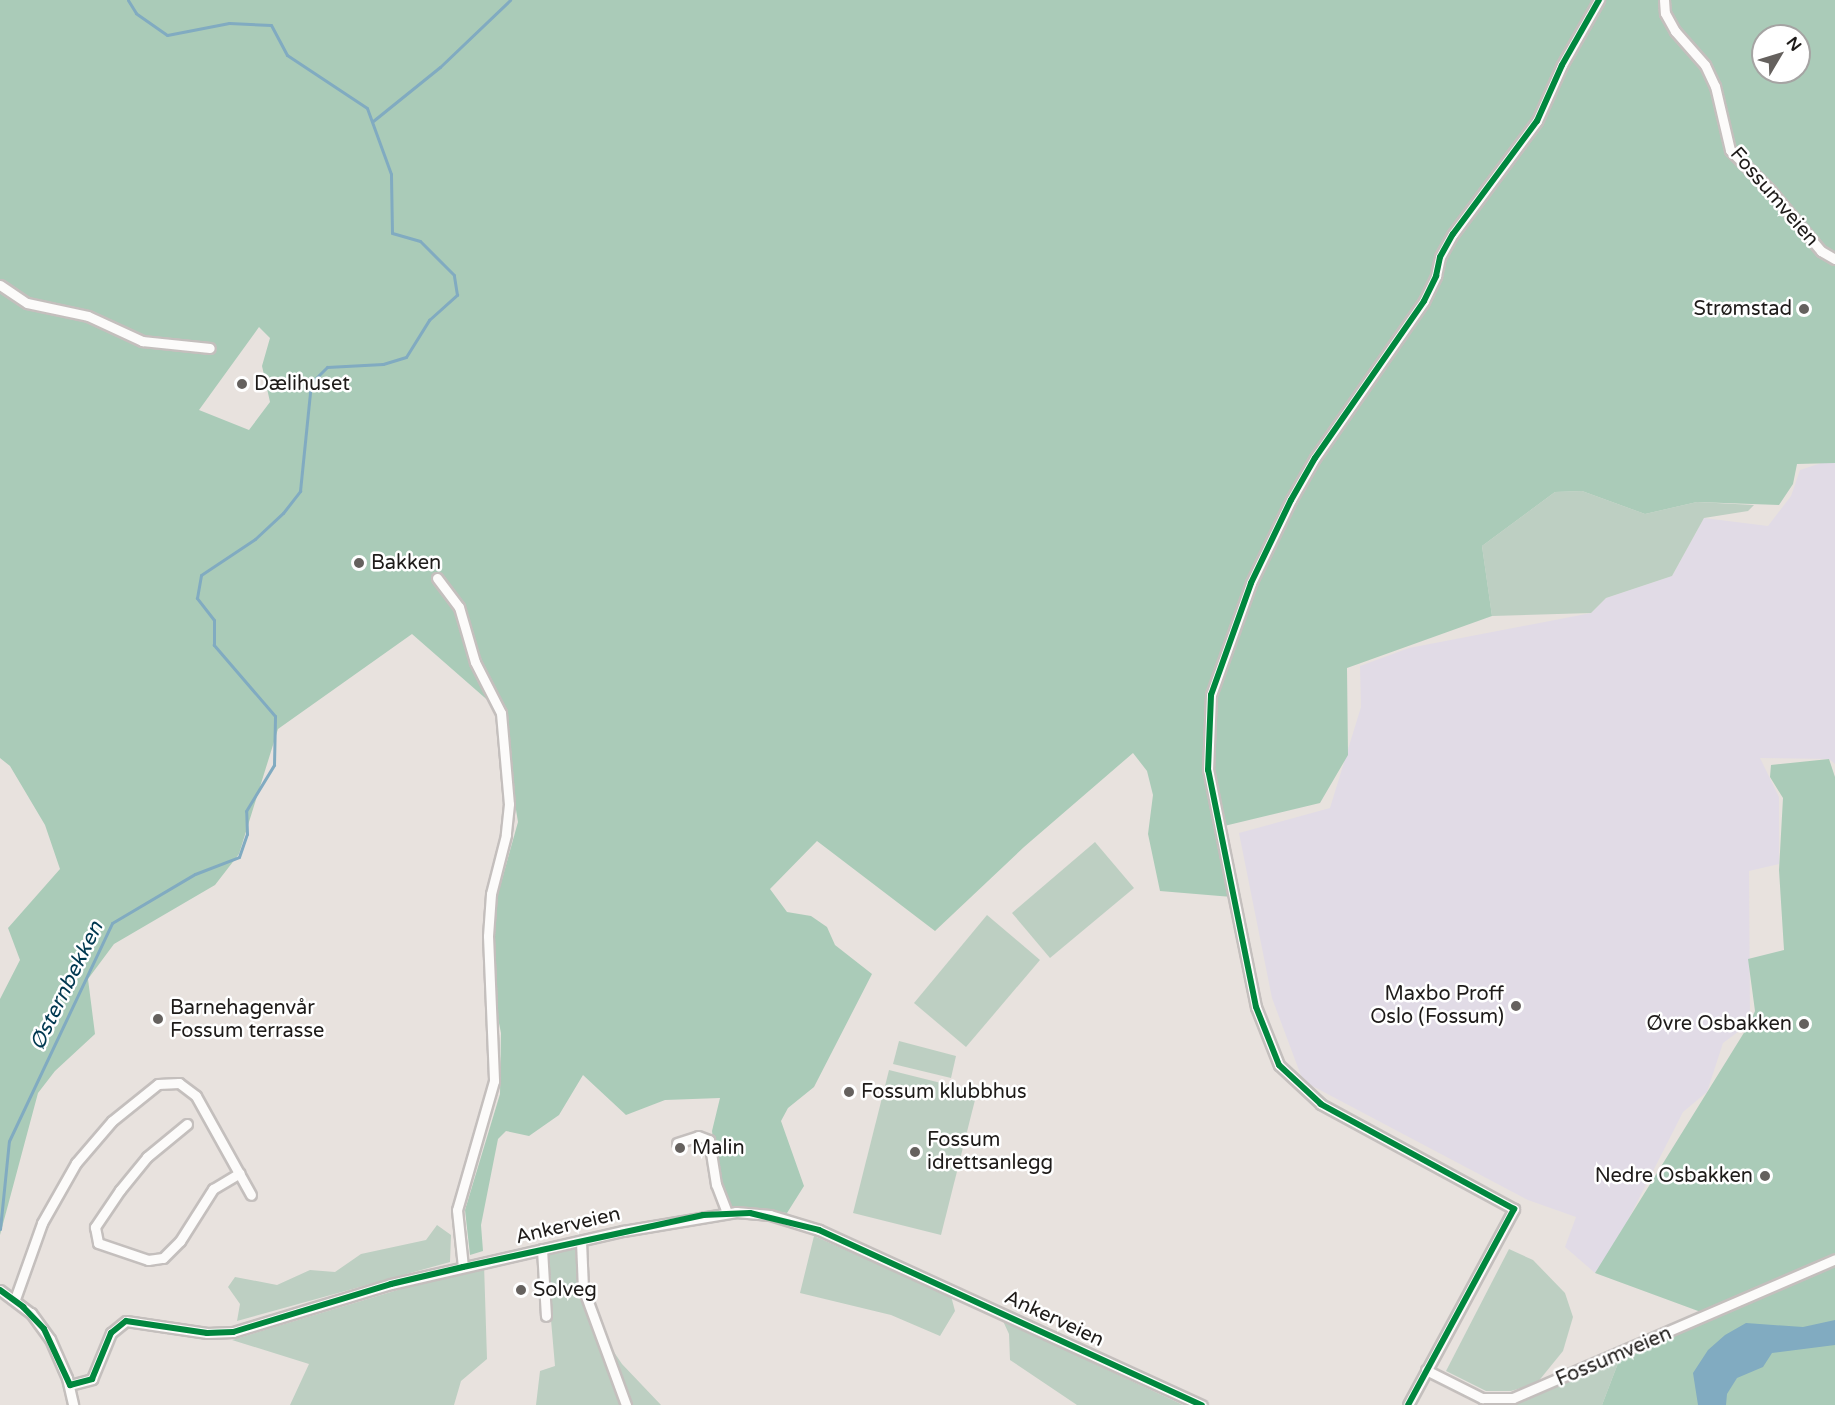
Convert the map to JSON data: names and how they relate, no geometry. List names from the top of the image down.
{
  "streets": {
    "street": ["Fossumveien", "Ankerveien"]
  },
  "water": ["Østernbekken"],
  "places": [
    "Strømstad",
    "Dælihuset",
    "Bakken",
    "Maxbo Proff Oslo (Fossum)",
    "Barnehagenvår Fossum terrasse",
    "Øvre Osbakken",
    "Fossum klubbhus",
    "Malin",
    "Fossum idrettsanlegg",
    "Nedre Osbakken",
    "Solveg"
  ],
  "north": "top right"
}
